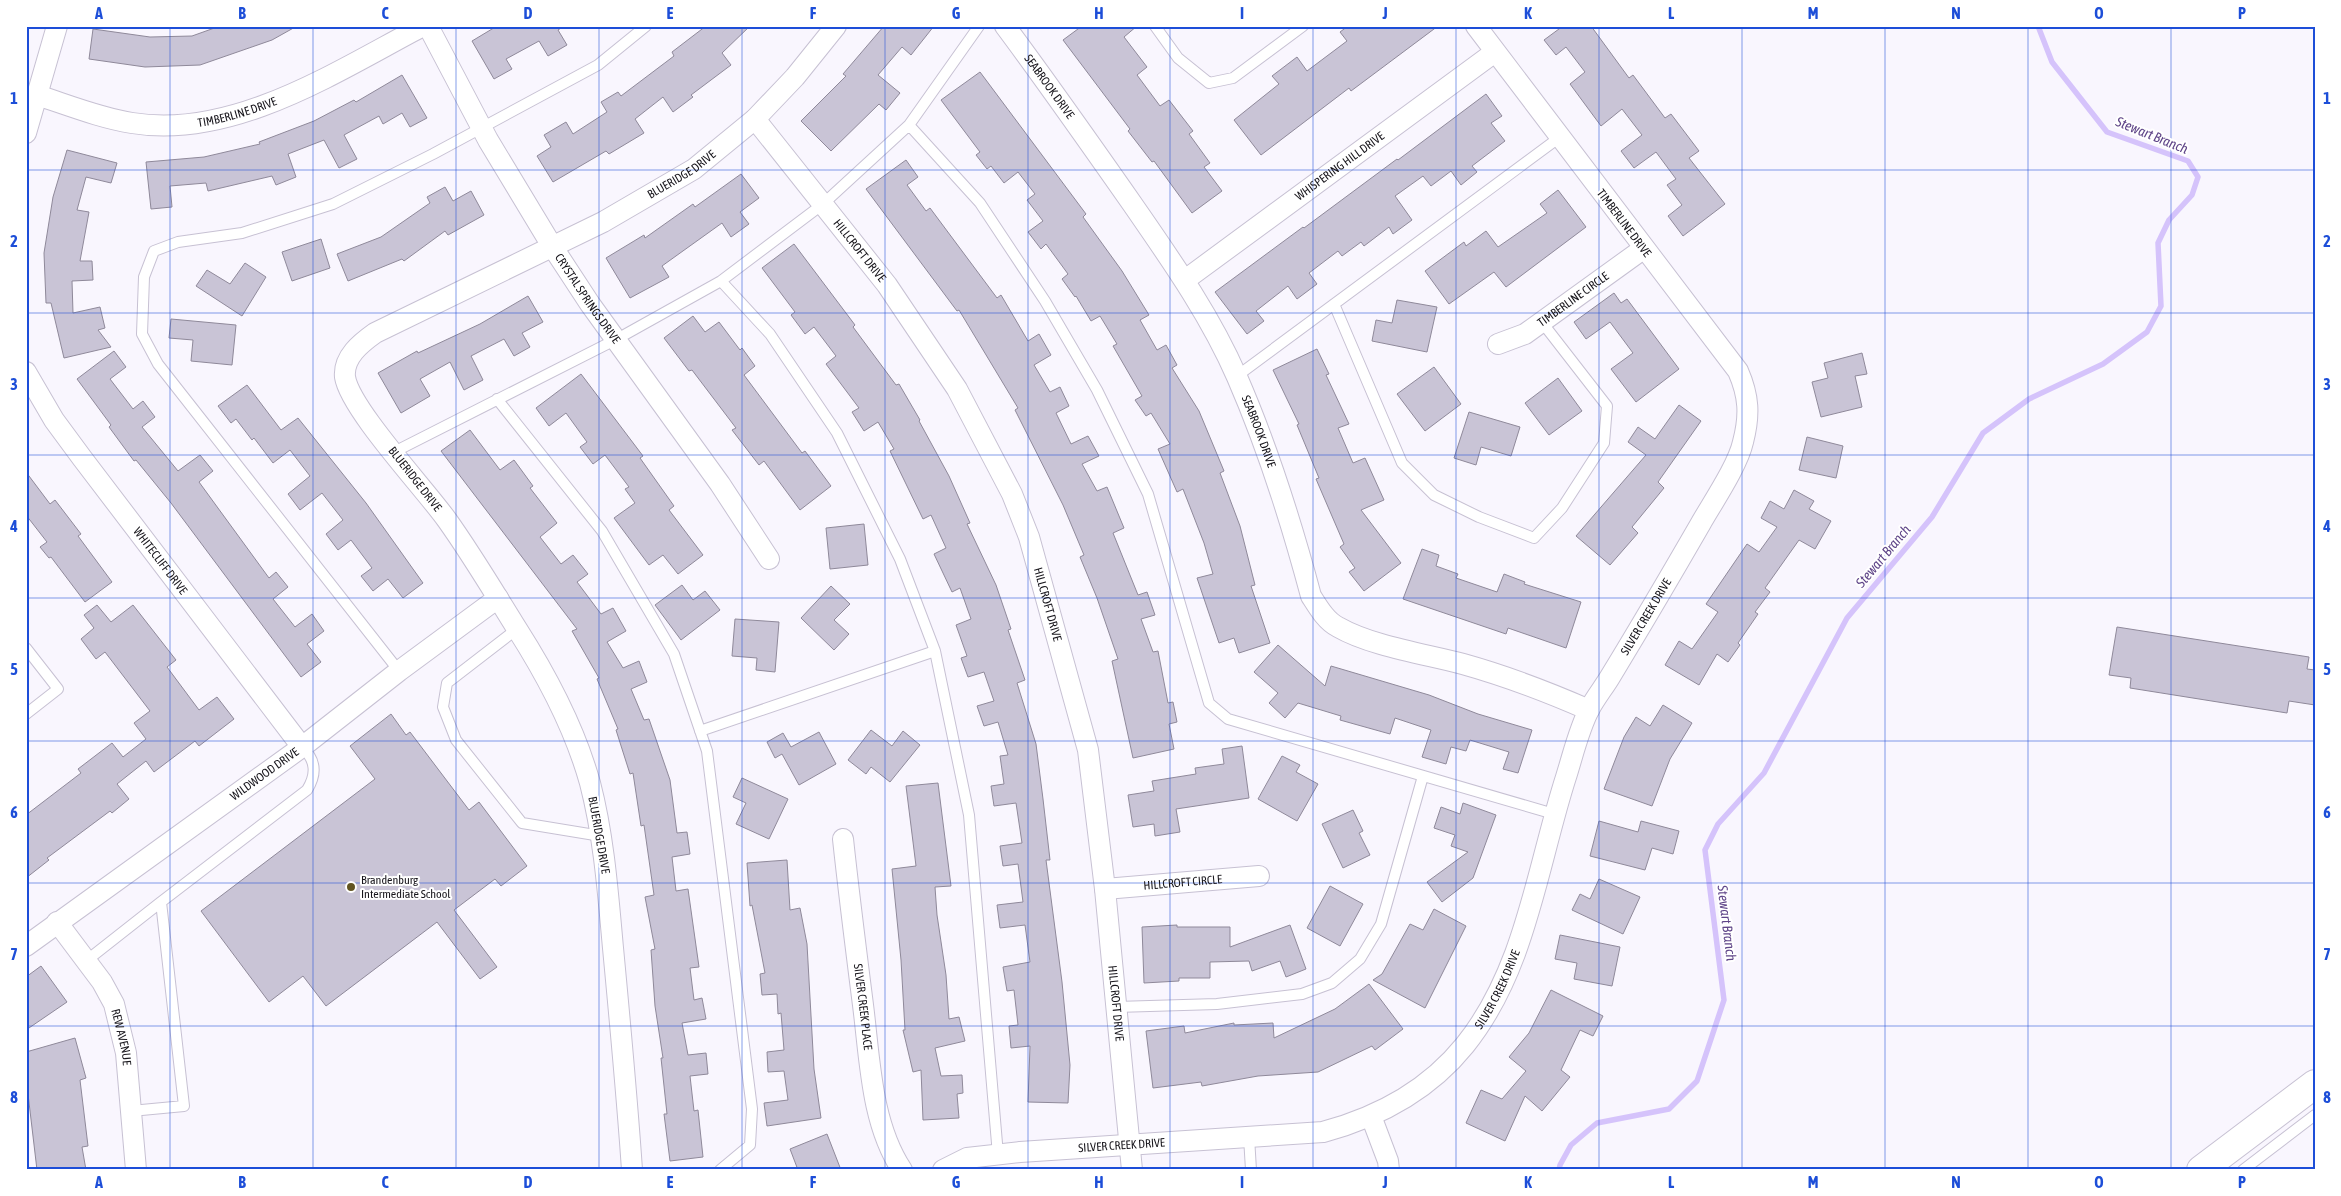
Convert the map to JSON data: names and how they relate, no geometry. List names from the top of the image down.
{
  "streets": {
    "street": [
      "SEABROOK DRIVE",
      "TIMBERLINE DRIVE",
      "WHISPERING HILL DRIVE",
      "BLUERIDGE DRIVE",
      "HILLCROFT DRIVE",
      "CRYSTAL SPRINGS DRIVE",
      "TIMBERLINE CIRCLE",
      "WHITECLIFF DRIVE",
      "SILVER CREEK DRIVE",
      "WILDWOOD DRIVE",
      "HILLCROFT CIRCLE",
      "SILVER CREEK PLACE",
      "REW AVENUE"
    ]
  },
  "crossings": [
    ["SEABROOK DRIVE", "WHISPERING HILL DRIVE"],
    ["SEABROOK DRIVE", "SILVER CREEK DRIVE"],
    ["TIMBERLINE DRIVE", "WHISPERING HILL DRIVE"],
    ["TIMBERLINE DRIVE", "TIMBERLINE CIRCLE"],
    ["TIMBERLINE DRIVE", "SILVER CREEK DRIVE"],
    ["BLUERIDGE DRIVE", "HILLCROFT DRIVE"],
    ["BLUERIDGE DRIVE", "CRYSTAL SPRINGS DRIVE"],
    ["BLUERIDGE DRIVE", "WILDWOOD DRIVE"],
    ["HILLCROFT DRIVE", "SILVER CREEK DRIVE"],
    ["HILLCROFT DRIVE", "HILLCROFT CIRCLE"],
    ["WHITECLIFF DRIVE", "WILDWOOD DRIVE"],
    ["WILDWOOD DRIVE", "REW AVENUE"]
  ],
  "water": ["Stewart Branch"],
  "places": ["Brandenburg Intermediate School"],
  "grid": {
    "columns": [
      "A",
      "B",
      "C",
      "D",
      "E",
      "F",
      "G",
      "H",
      "I",
      "J",
      "K",
      "L",
      "M",
      "N",
      "O",
      "P"
    ],
    "rows": [
      "1",
      "2",
      "3",
      "4",
      "5",
      "6",
      "7",
      "8"
    ]
  }
}
